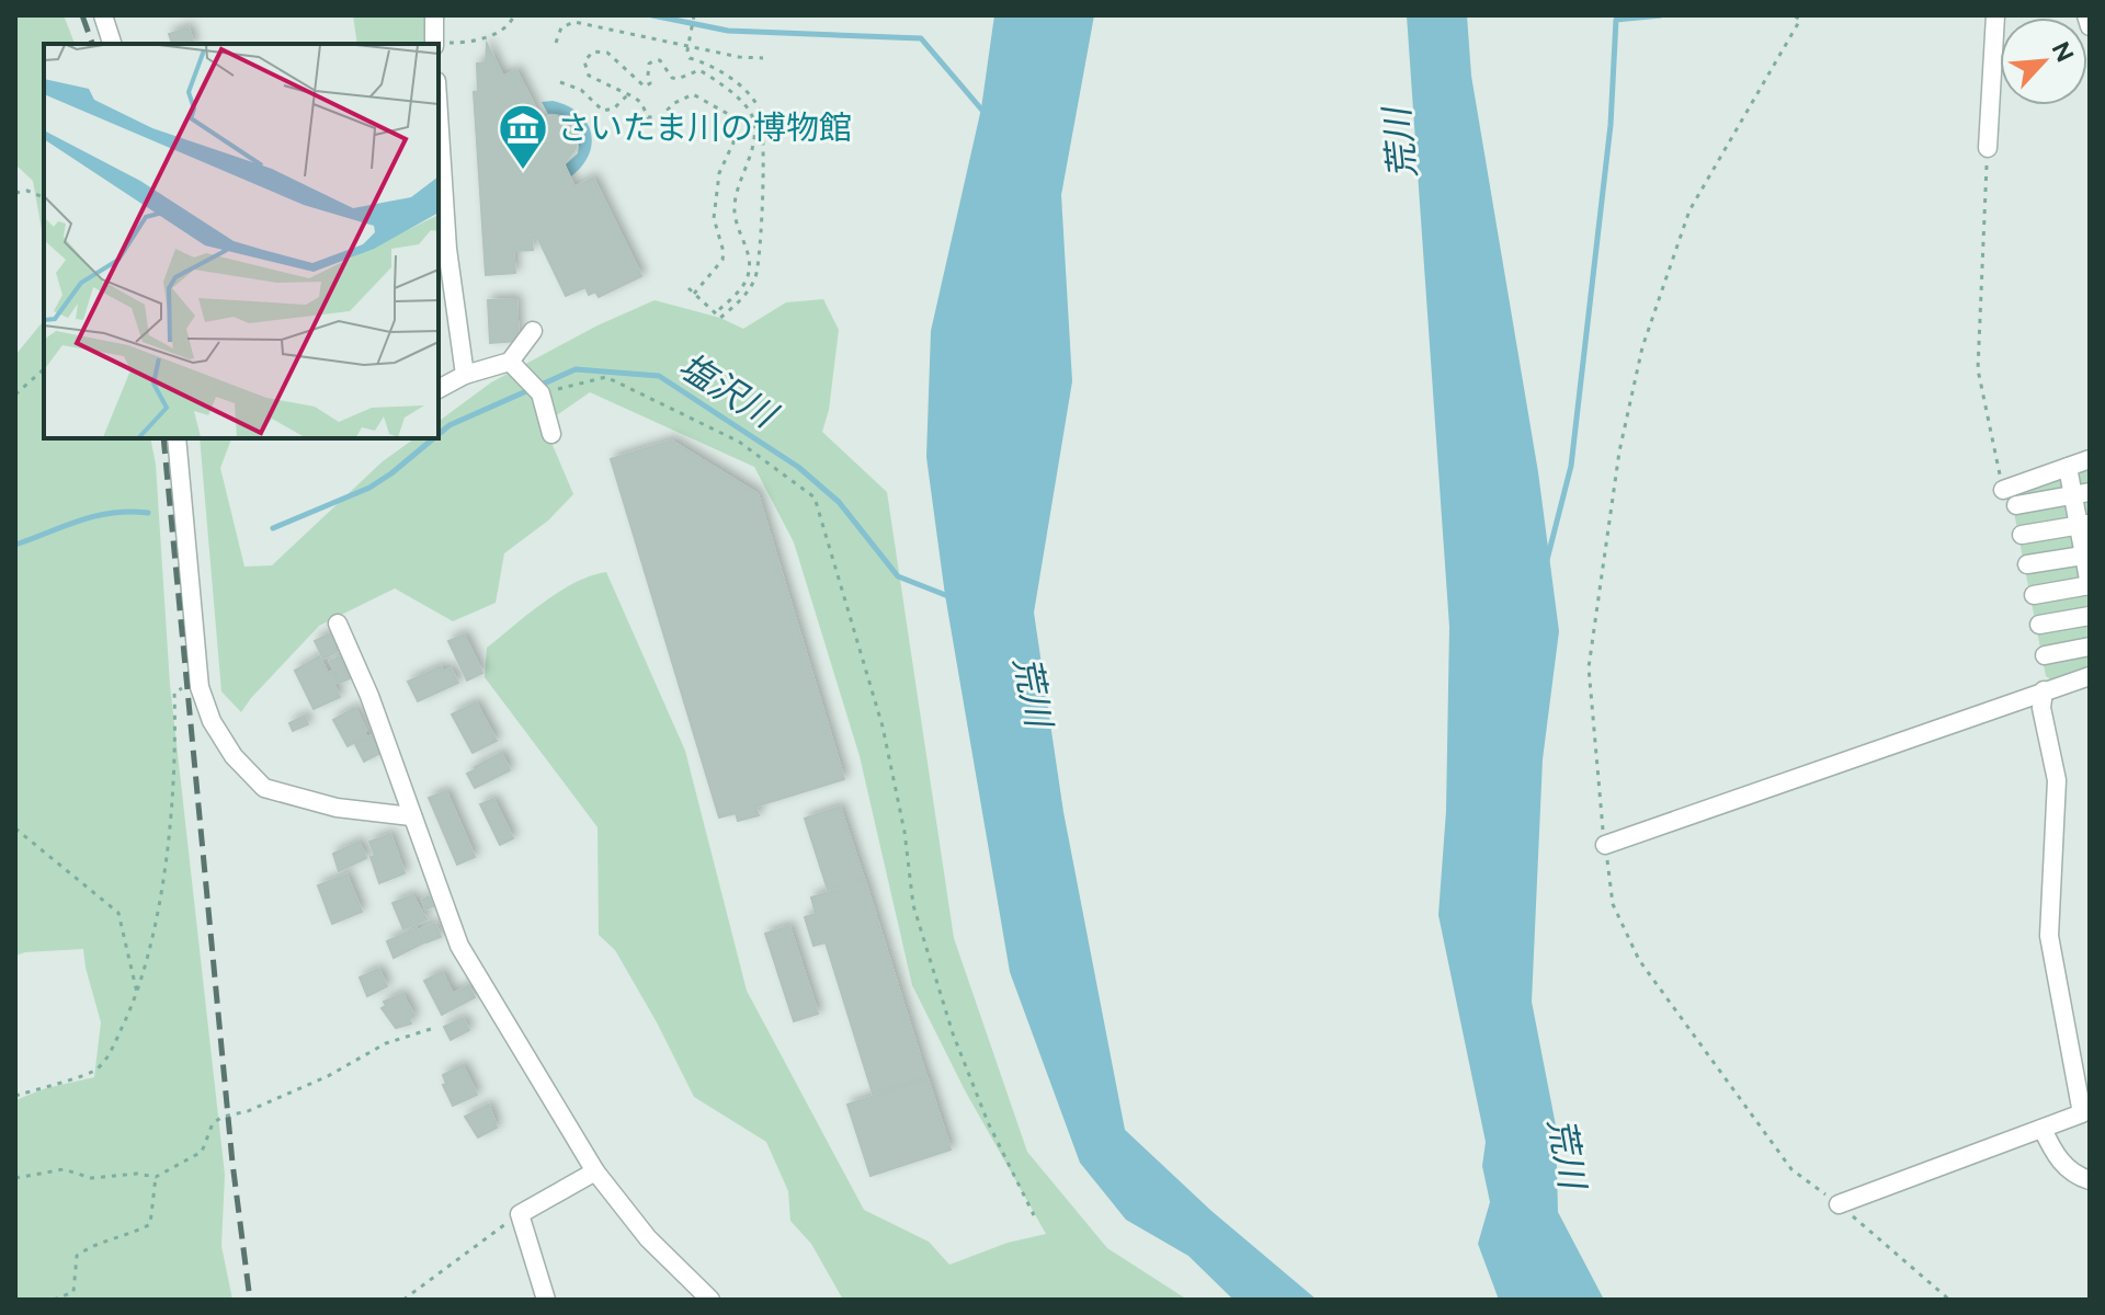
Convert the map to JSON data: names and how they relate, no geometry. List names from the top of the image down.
{
  "water": ["荒川", "塩沢川"],
  "places": {
    "museum": ["さいたま川の博物館"]
  },
  "north": "top right"
}
